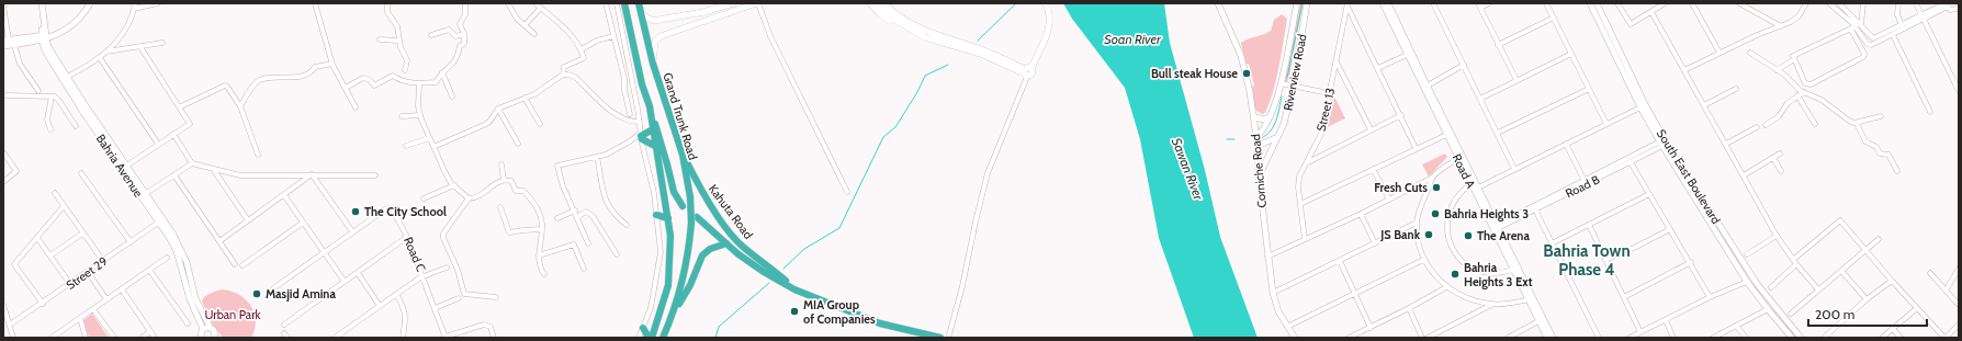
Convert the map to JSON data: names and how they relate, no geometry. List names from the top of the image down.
{
  "streets": {
    "highway": ["Grand Trunk Road", "Kahuta Road"],
    "street": [
      "Riverview Road",
      "Street 13",
      "Bahria Avenue",
      "Corniche Road",
      "Road A",
      "South East Boulevard",
      "Road B",
      "Road C",
      "Street 29"
    ]
  },
  "crossings": [
    ["Riverview Road", "Corniche Road"],
    ["Grand Trunk Road", "Kahuta Road"],
    ["Bahria Avenue", "Street 29"],
    ["Road A", "Road B"],
    ["South East Boulevard", "Road B"]
  ],
  "districts": ["Bahria Town Phase 4"],
  "water": ["Soan River", "Sawan River"],
  "parks": ["Urban Park"],
  "places": [
    "Bull steak House",
    "Fresh Cuts",
    "The City School",
    "Bahria Heights 3",
    "JS Bank",
    "The Arena",
    "Bahria Heights 3 Ext",
    "Masjid Amina",
    "MIA Group of Companies"
  ],
  "scale_bar": "200 m"
}
